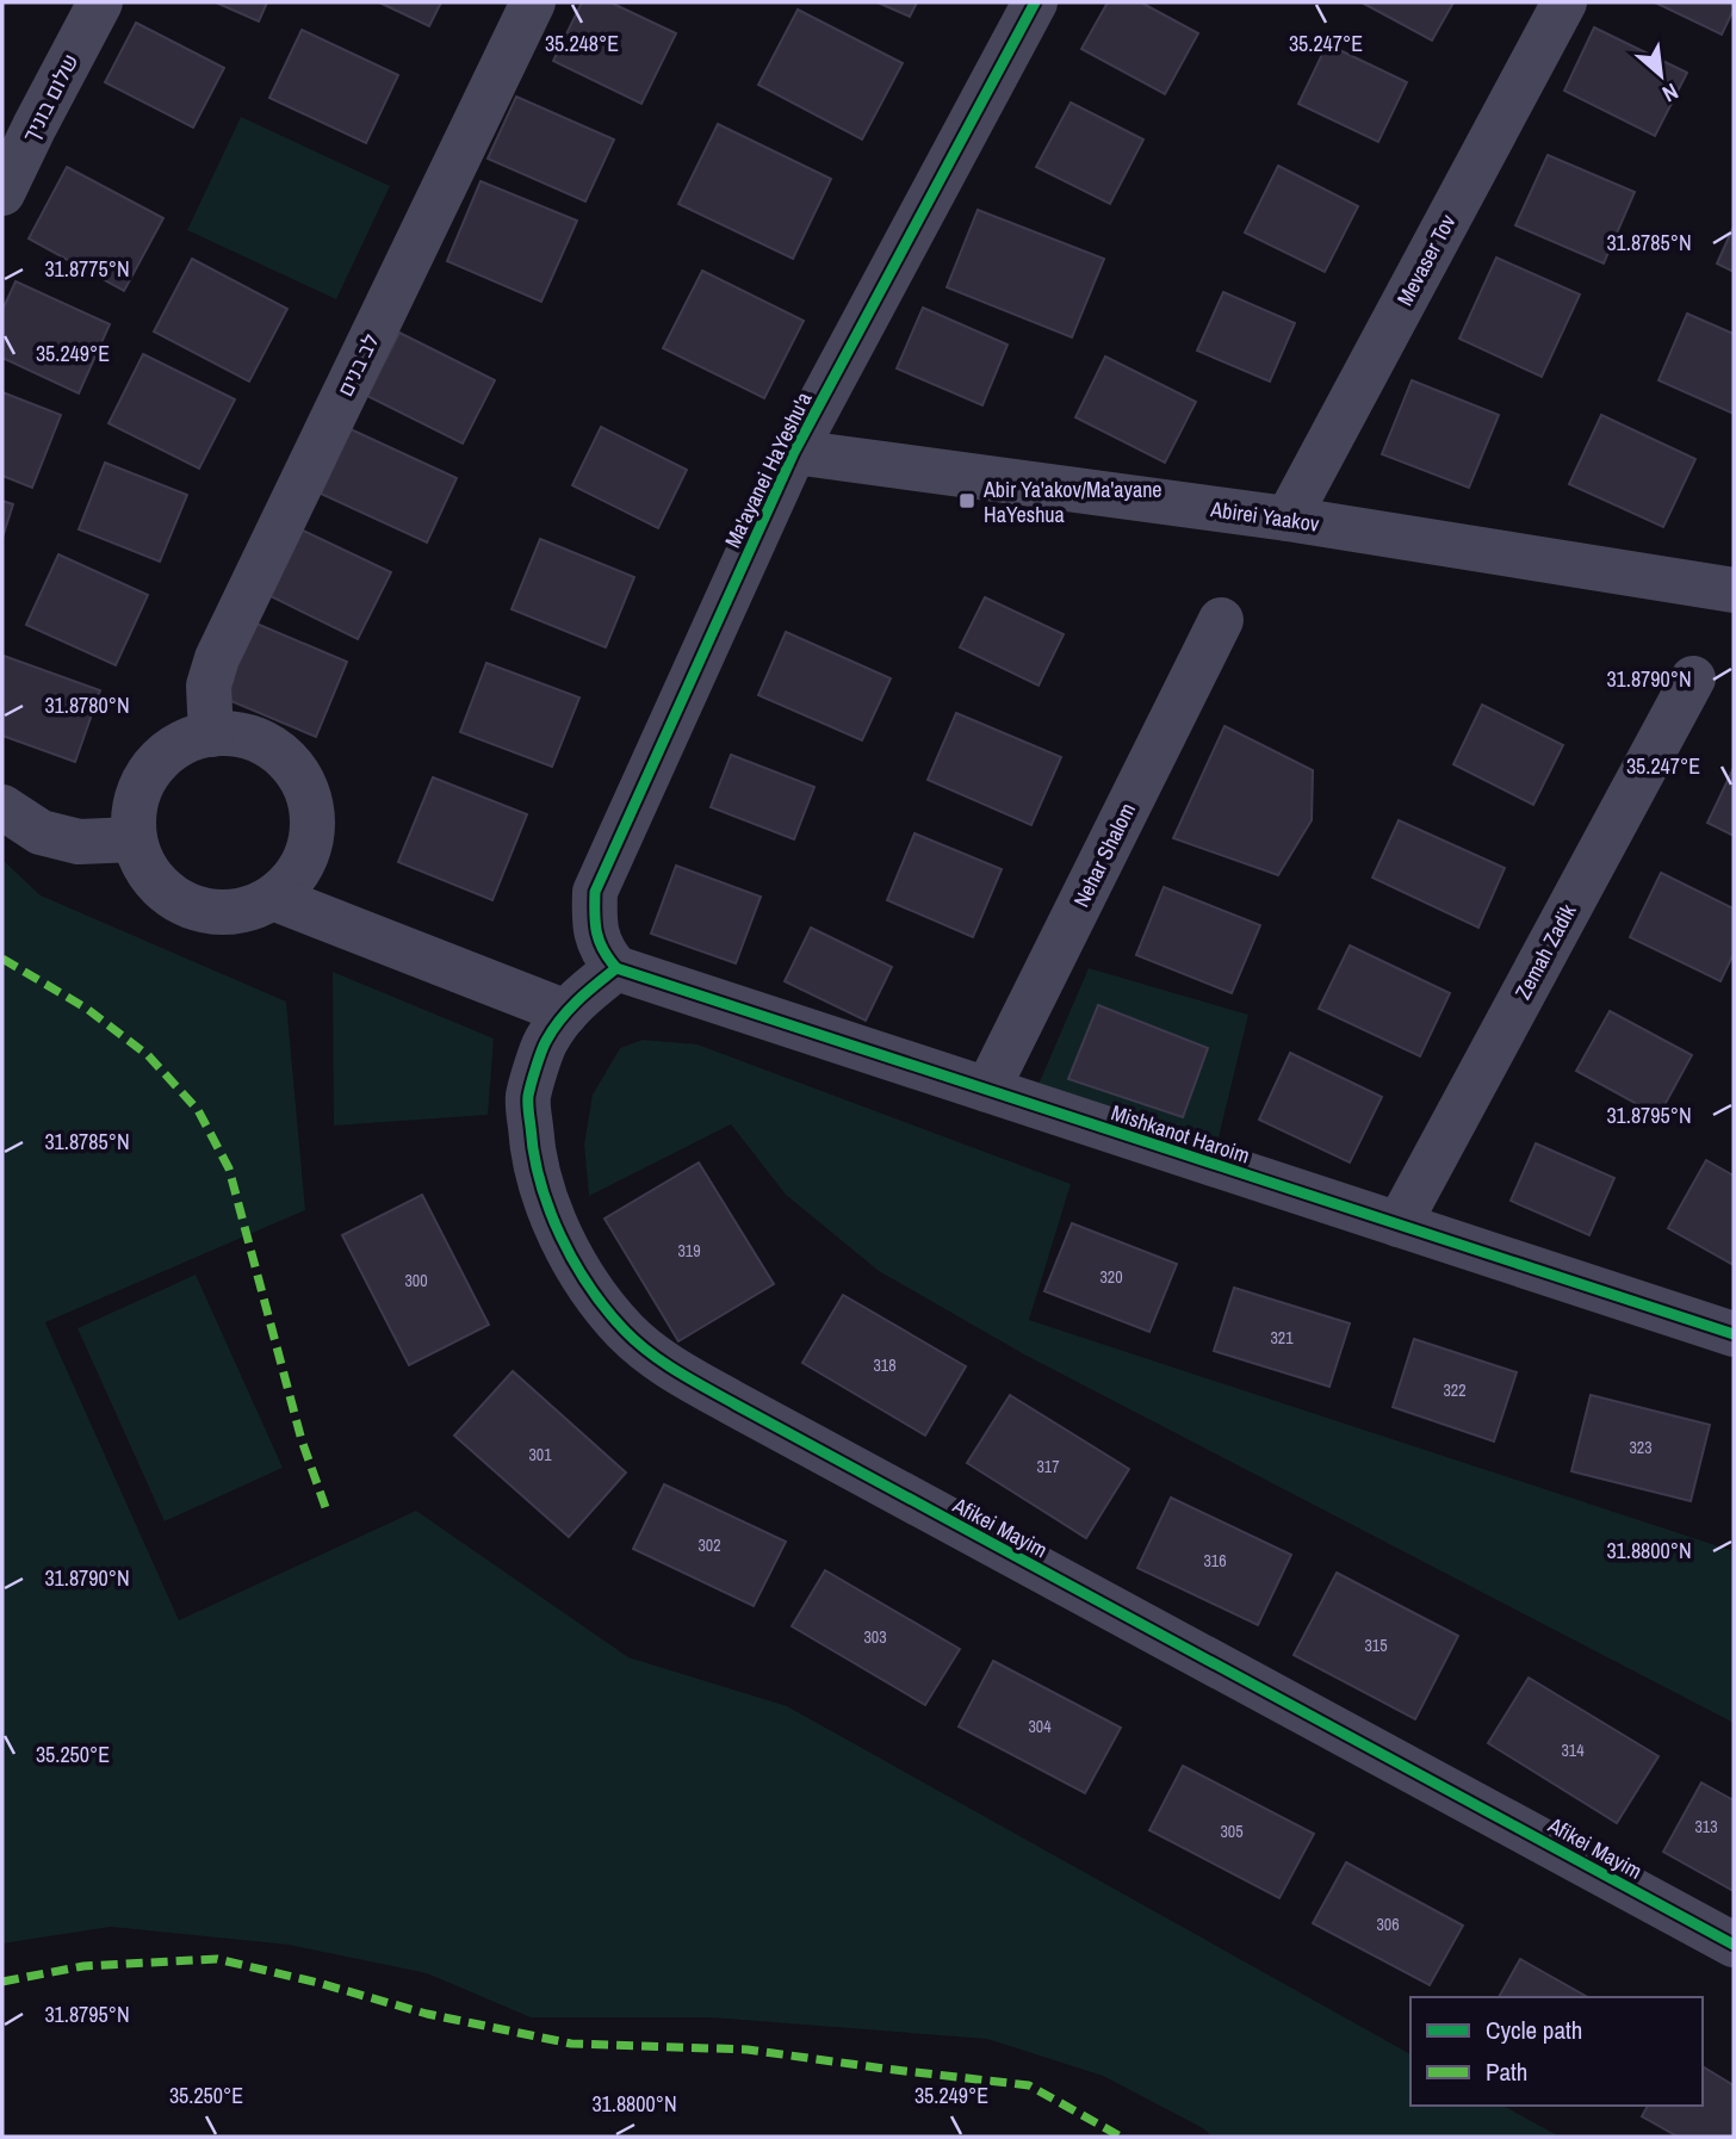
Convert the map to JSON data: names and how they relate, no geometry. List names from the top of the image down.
{
  "streets": {
    "street": [
      "שלום בוניך",
      "Mevaser Tov",
      "לב בנים",
      "Ma'ayanei HaYeshu'a",
      "Abirei Yaakov",
      "Nehar Shalom",
      "Zemah Zadik",
      "Mishkanot Haroim",
      "Afikei Mayim"
    ]
  },
  "crossings": [
    ["Mevaser Tov", "Abirei Yaakov"],
    ["Ma'ayanei HaYeshu'a", "Abirei Yaakov"],
    ["Ma'ayanei HaYeshu'a", "Mishkanot Haroim"],
    ["Ma'ayanei HaYeshu'a", "Afikei Mayim"],
    ["Nehar Shalom", "Mishkanot Haroim"],
    ["Zemah Zadik", "Mishkanot Haroim"],
    ["Mishkanot Haroim", "Afikei Mayim"]
  ],
  "places": {
    "transit": ["Abir Ya'akov/Ma'ayane HaYeshua"]
  },
  "house_numbers": [
    "319",
    "320",
    "300",
    "321",
    "318",
    "322",
    "323",
    "301",
    "317",
    "302",
    "316",
    "303",
    "315",
    "304",
    "314",
    "313",
    "305",
    "306"
  ],
  "legend": ["Cycle path", "Path"],
  "north": "bottom right",
  "coordinates": [
    "35.248°E",
    "35.247°E",
    "31.8785°N",
    "31.8775°N",
    "35.249°E",
    "31.8790°N",
    "31.8780°N",
    "31.8795°N",
    "31.8800°N",
    "35.250°E"
  ]
}
